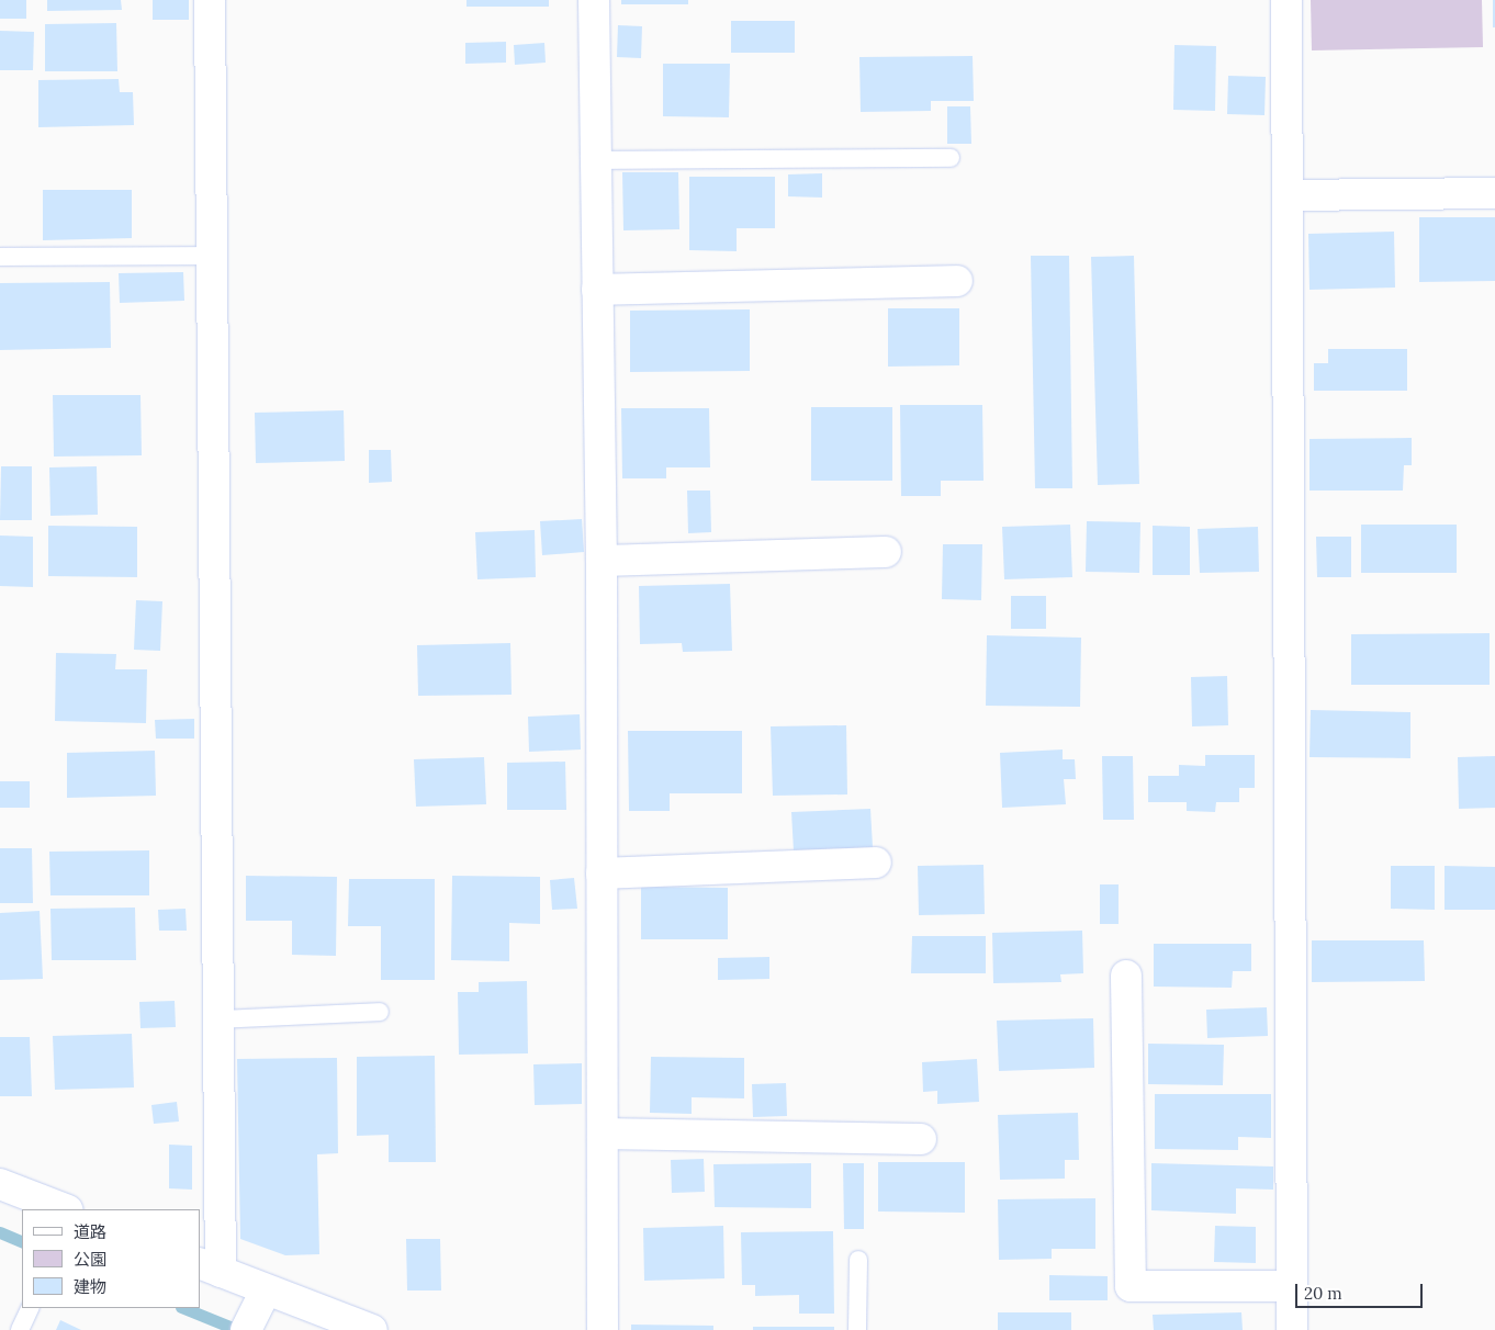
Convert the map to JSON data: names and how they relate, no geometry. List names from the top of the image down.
{
  "legend": ["道路", "公園", "建物"],
  "scale_bar": "20 m"
}
